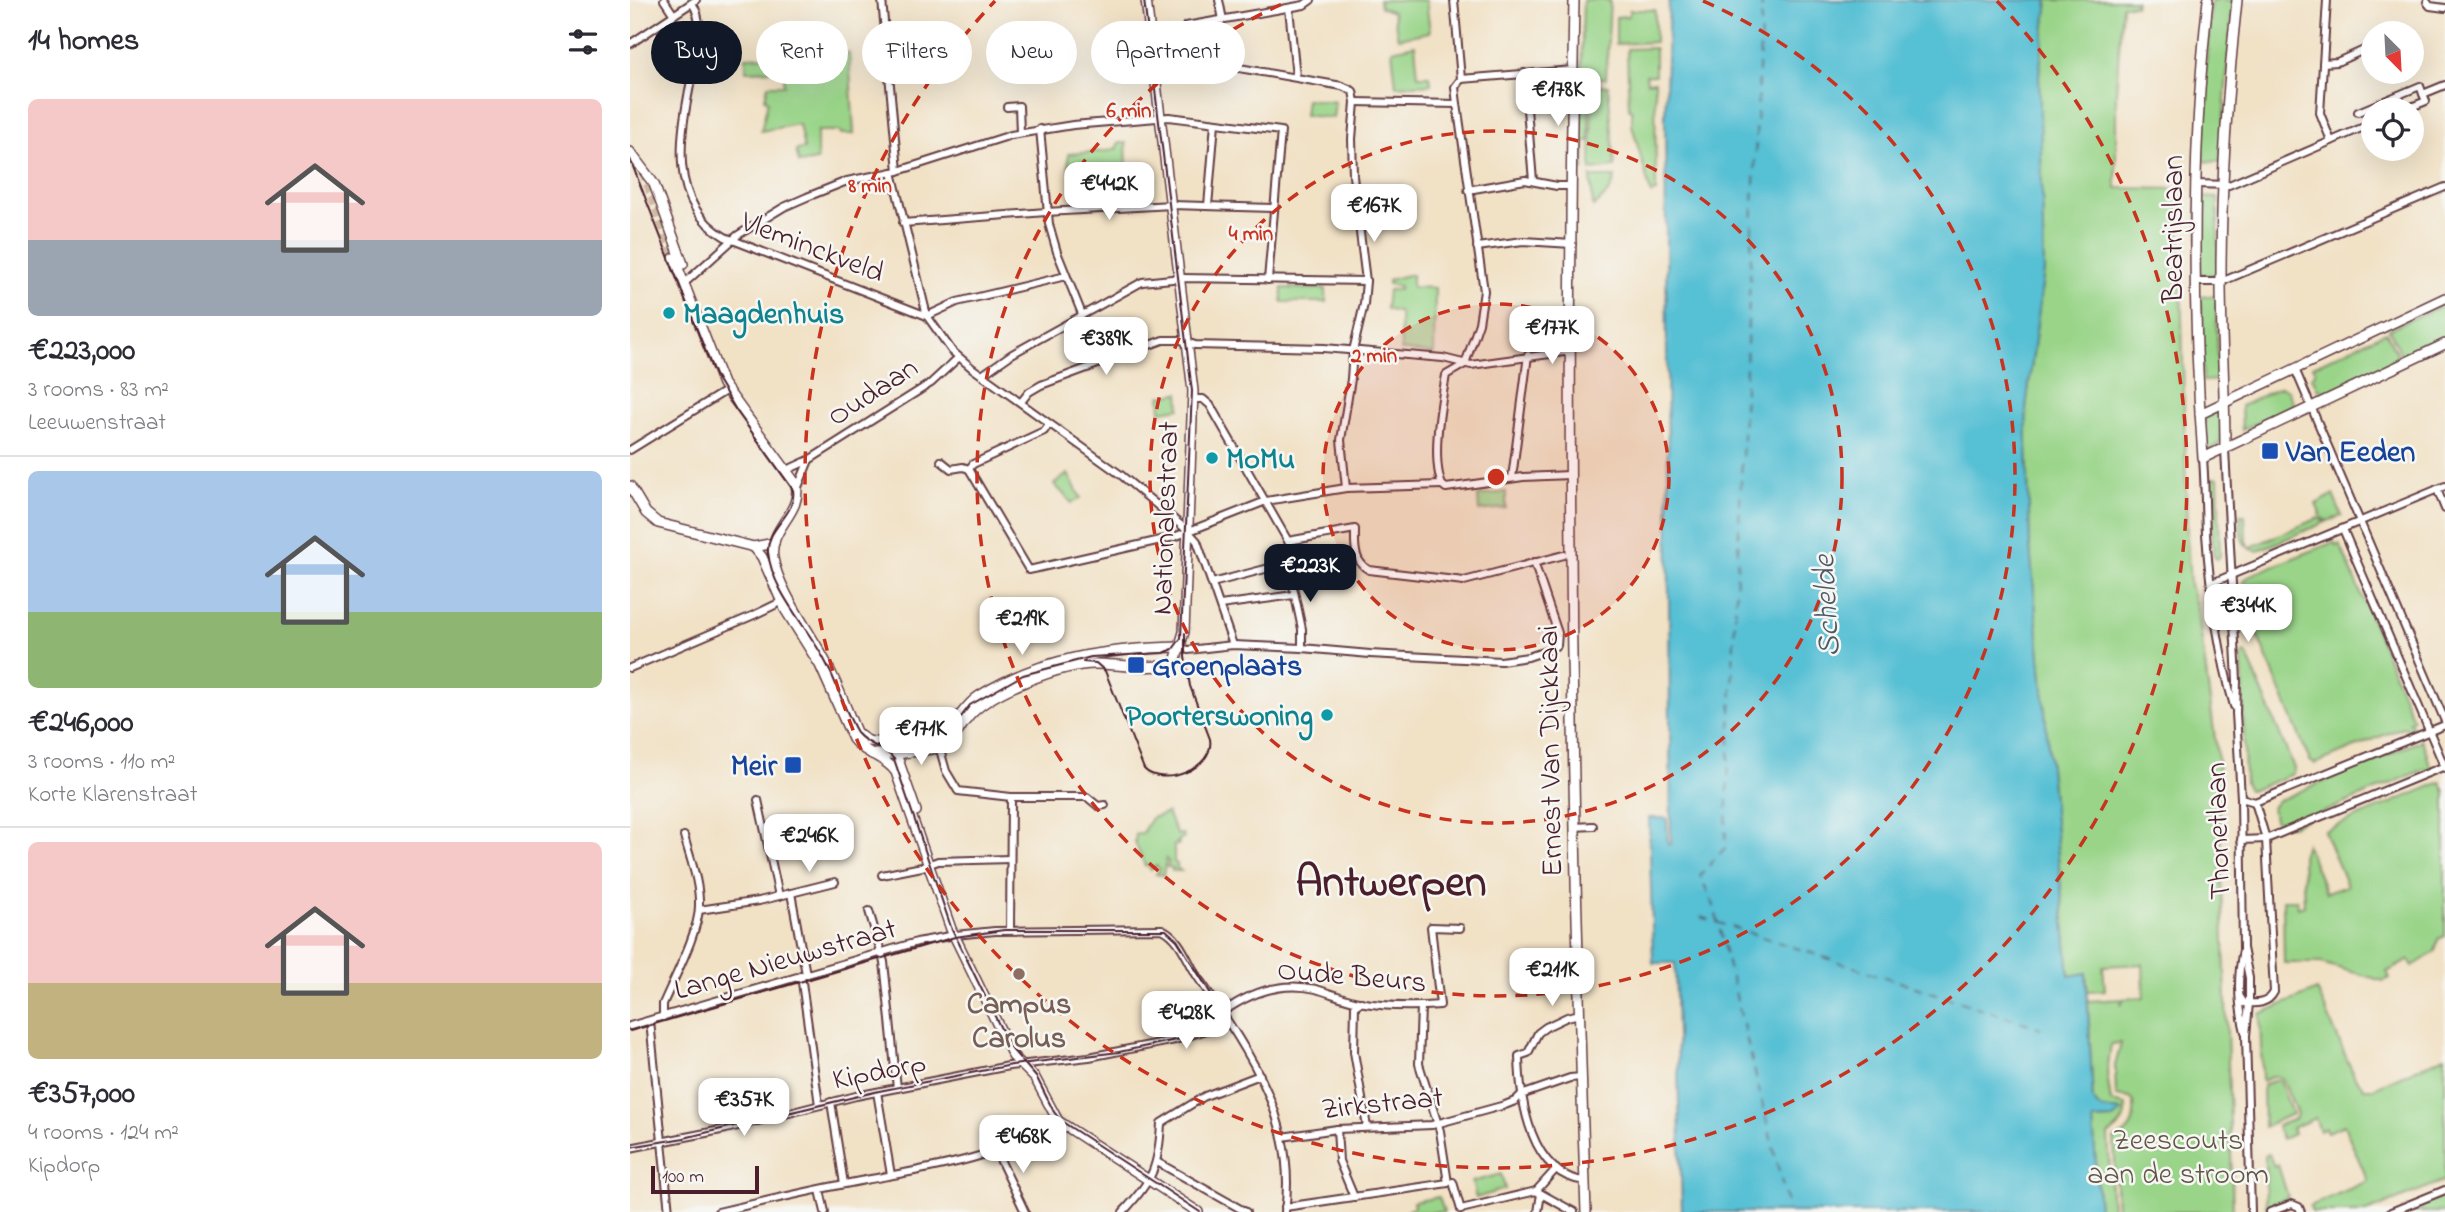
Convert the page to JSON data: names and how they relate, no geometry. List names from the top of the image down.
{
  "streets": {
    "street": [
      "Beatrijslaan",
      "Vleminckveld",
      "Oudaan",
      "Nationalestraat",
      "Ernest Van Dijckkaai",
      "Thonetlaan",
      "Lange Nieuwstraat",
      "Oude Beurs",
      "Kipdorp",
      "Zirkstraat"
    ]
  },
  "crossings": [
    ["Beatrijslaan", "Thonetlaan"],
    ["Ernest Van Dijckkaai", "Zirkstraat"],
    ["Lange Nieuwstraat", "Oude Beurs"],
    ["Lange Nieuwstraat", "Kipdorp"],
    ["Oude Beurs", "Kipdorp"]
  ],
  "districts": ["Antwerpen"],
  "water": ["Schelde"],
  "parks": ["Zeescouts aan de stroom"],
  "places": {
    "other": [
      "Maagdenhuis",
      "MoMu",
      "Poorterswoning",
      "Campus Carolus"
    ],
    "transit": ["Van Eeden", "Groenplaats", "Meir"]
  },
  "scale_bar": "100 m",
  "north": "bottom right",
  "page": {
    "heading": "14 homes",
    "chip": [
      "Buy",
      "Rent",
      "Filters",
      "New",
      "Apartment"
    ],
    "price": [
      "€178K",
      "€442K",
      "€167K",
      "€177K",
      "€389K",
      "€223K",
      "€344K",
      "€219K",
      "€171K",
      "€246K",
      "€211K",
      "€428K",
      "€357K",
      "€468K"
    ],
    "list": [
      {
        "name": "€223,000",
        "note": "3 rooms · 83 m² · Leeuwenstraat"
      },
      {
        "name": "€246,000",
        "note": "3 rooms · 110 m² · Korte Klarenstraat"
      },
      {
        "name": "€357,000",
        "note": "4 rooms · 124 m² · Kipdorp"
      }
    ],
    "scale": "100 m"
  },
  "rings": [
    "6 min",
    "8 min",
    "4 min",
    "2 min"
  ]
}
